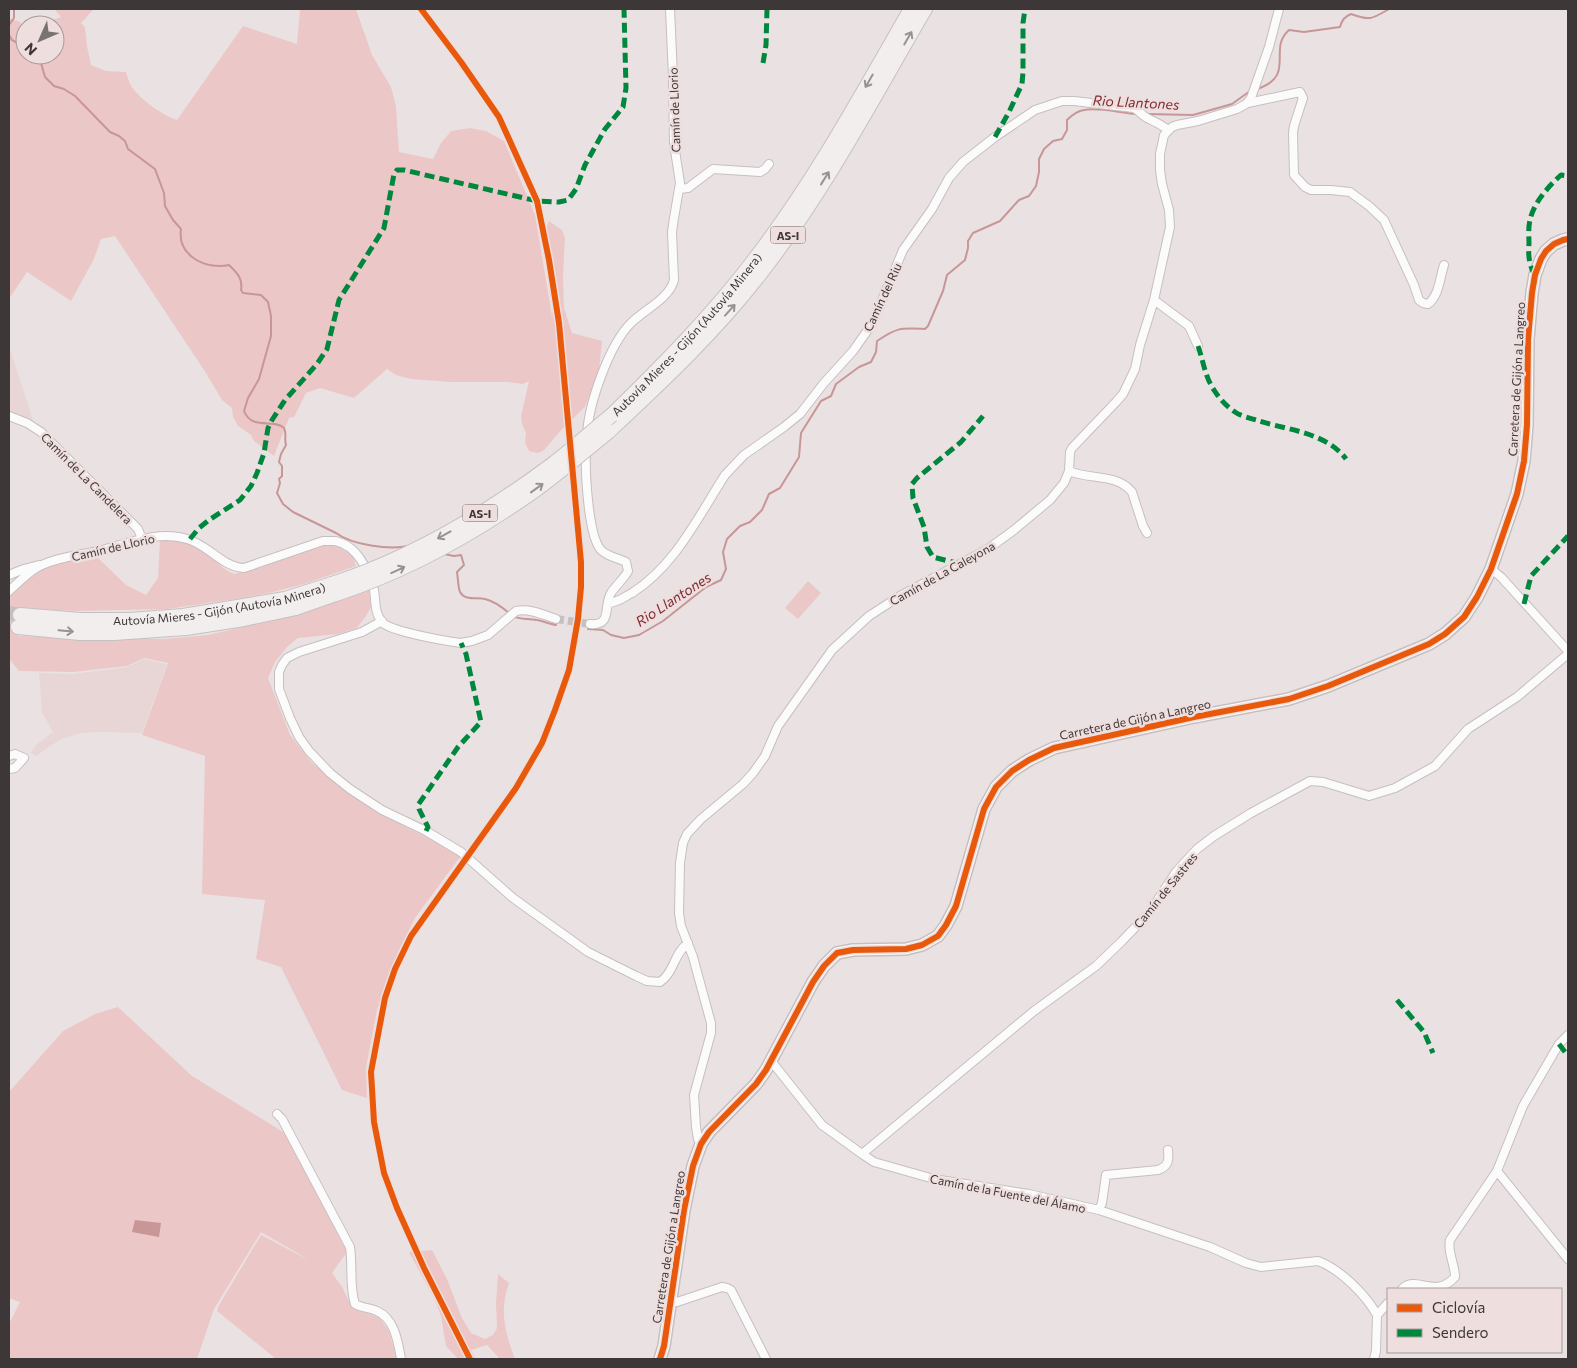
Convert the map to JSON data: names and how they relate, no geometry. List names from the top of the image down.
{
  "streets": {
    "highway": ["AS-I", "Autovía Mieres - Gijón (Autovía Minera)"],
    "street": [
      "Camín de Llorio",
      "Camín del Riu",
      "Carretera de Gijón a Langreo",
      "Camín de La Candelera",
      "Camín de La Caleyona",
      "Camín de Sastres",
      "Camín de la Fuente del Álamo"
    ]
  },
  "crossings": [
    ["Camín de Llorio", "Camín del Riu"],
    ["Camín de Llorio", "Camín de La Candelera"],
    ["Camín del Riu", "Camín de La Caleyona"],
    ["Carretera de Gijón a Langreo", "Camín de La Caleyona"],
    ["Carretera de Gijón a Langreo", "Camín de la Fuente del Álamo"],
    ["Camín de Sastres", "Camín de la Fuente del Álamo"]
  ],
  "water": ["Rio Llantones"],
  "legend": ["Ciclovía", "Sendero"],
  "north": "bottom left"
}
